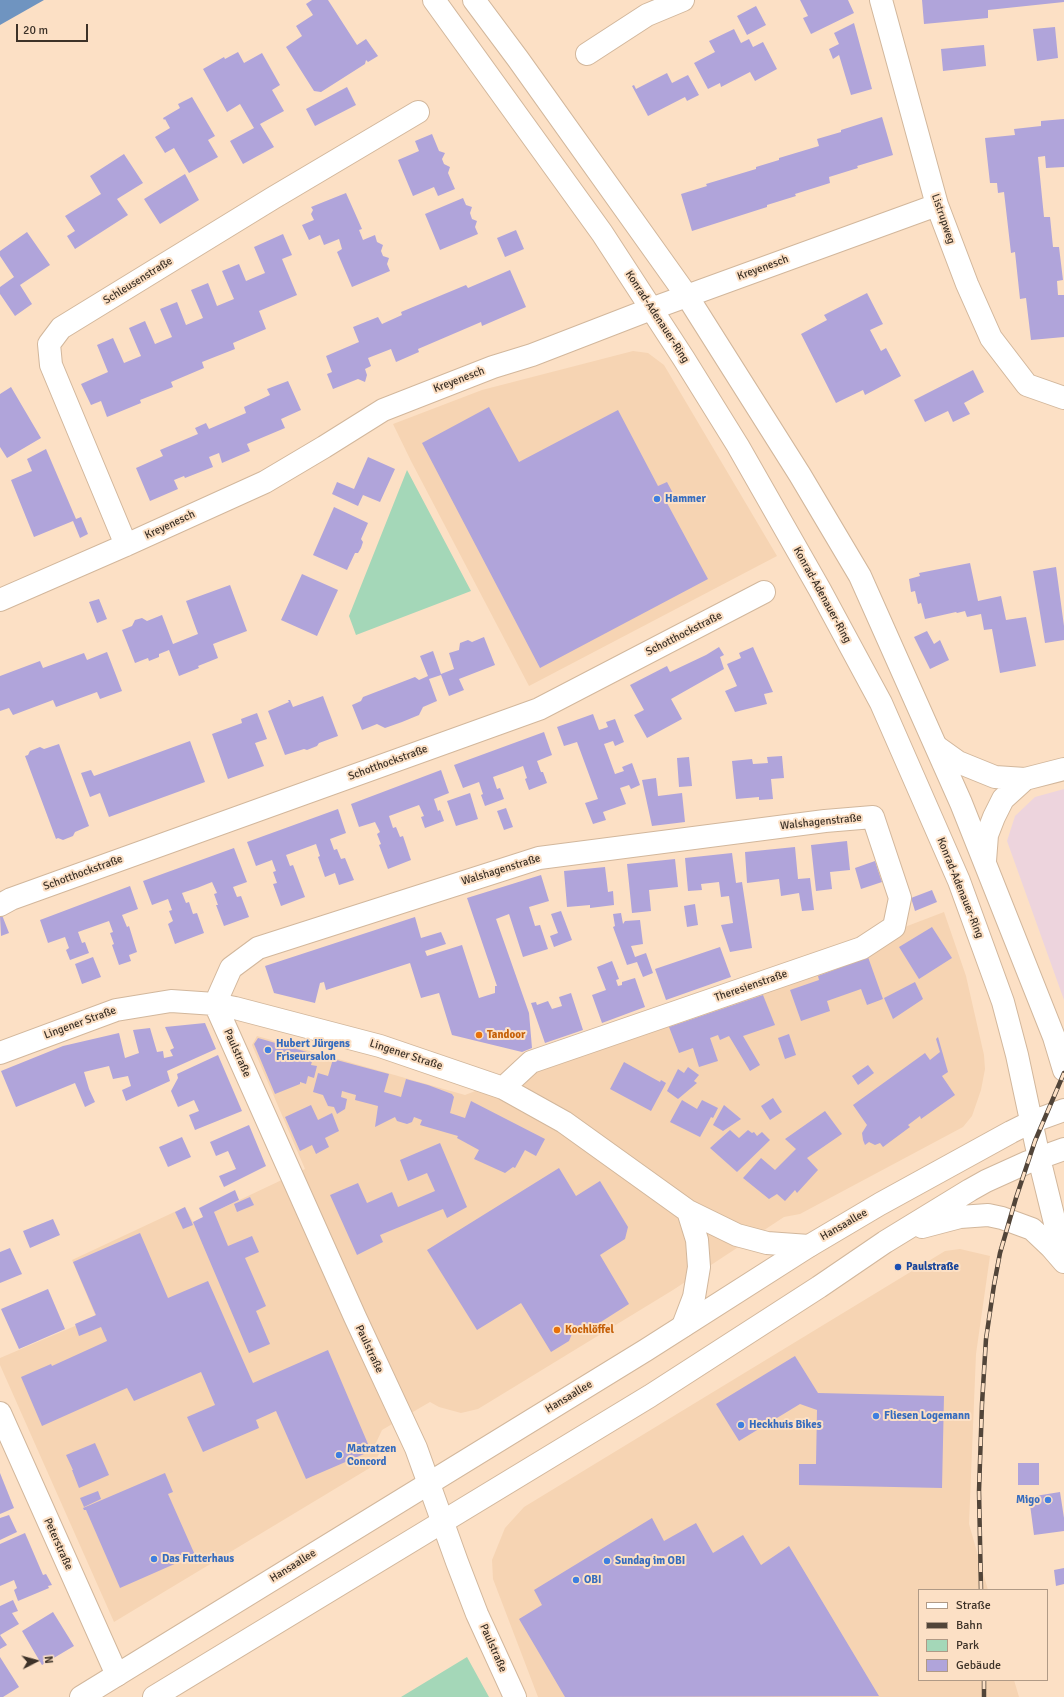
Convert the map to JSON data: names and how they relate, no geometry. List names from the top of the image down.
{
  "streets": {
    "street": [
      "Listrupweg",
      "Kreyenesch",
      "Schleusenstraße",
      "Konrad-Adenauer-Ring",
      "Schotthockstraße",
      "Walshagenstraße",
      "Theresienstraße",
      "Lingener Straße",
      "Paulstraße",
      "Hansaallee",
      "Peterstraße"
    ]
  },
  "crossings": [
    ["Listrupweg", "Kreyenesch"],
    ["Kreyenesch", "Schleusenstraße"],
    ["Kreyenesch", "Konrad-Adenauer-Ring"],
    ["Konrad-Adenauer-Ring", "Hansaallee"],
    ["Walshagenstraße", "Theresienstraße"],
    ["Walshagenstraße", "Lingener Straße"],
    ["Walshagenstraße", "Paulstraße"],
    ["Theresienstraße", "Lingener Straße"],
    ["Lingener Straße", "Paulstraße"],
    ["Lingener Straße", "Hansaallee"],
    ["Paulstraße", "Hansaallee"],
    ["Hansaallee", "Peterstraße"]
  ],
  "places": [
    "Hammer",
    "Tandoor",
    "Hubert Jürgens Friseursalon",
    "Paulstraße",
    "Kochlöffel",
    "Fliesen Logemann",
    "Heckhuis Bikes",
    "Matratzen Concord",
    "Migo",
    "Das Futterhaus",
    "Sundag im OBI",
    "OBI"
  ],
  "legend": [
    "Straße",
    "Bahn",
    "Park",
    "Gebäude"
  ],
  "scale_bar": "20 m",
  "north": "right"
}
